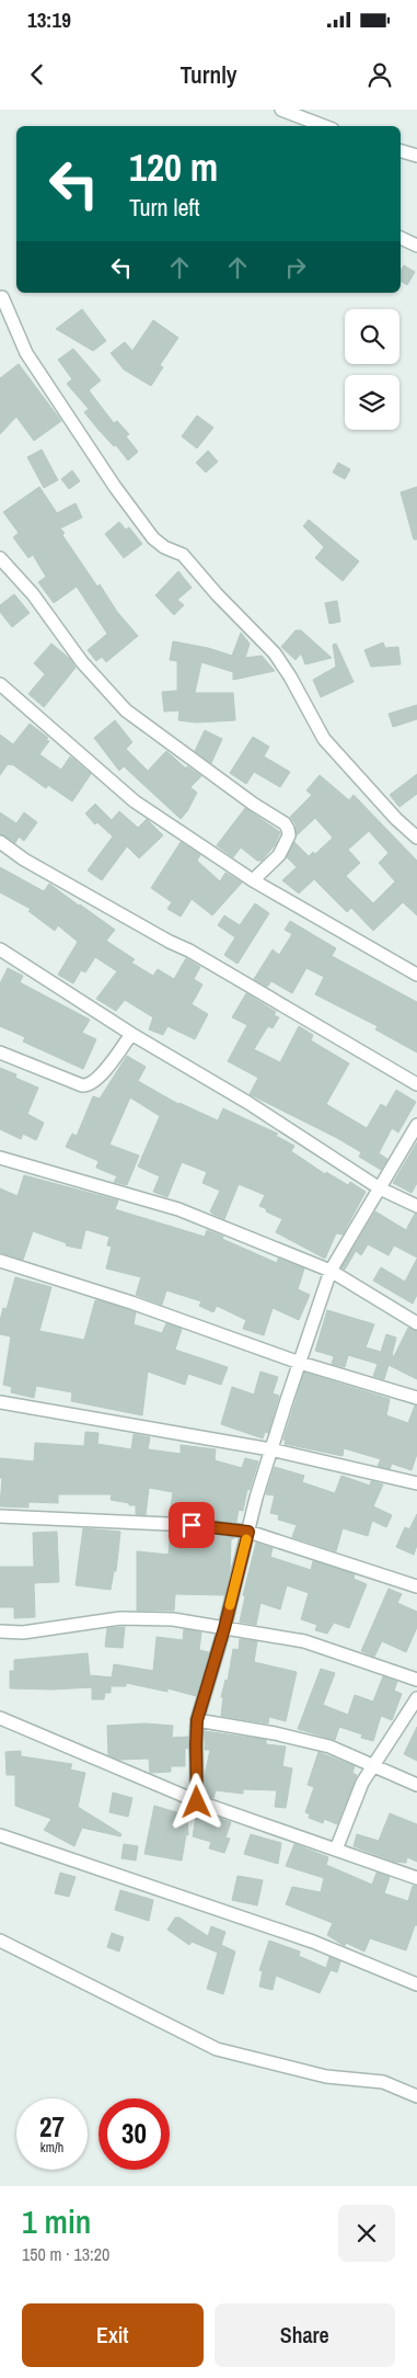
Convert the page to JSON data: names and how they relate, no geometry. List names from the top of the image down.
{
  "page": {
    "status": "13:19",
    "header": "Turnly",
    "turn": ["120 m", "Turn left"],
    "speed": "27 km/h",
    "limit": "30",
    "heading": ["1 min", "150 m · 13:20"],
    "buttons": ["Exit", "Share"]
  }
}
